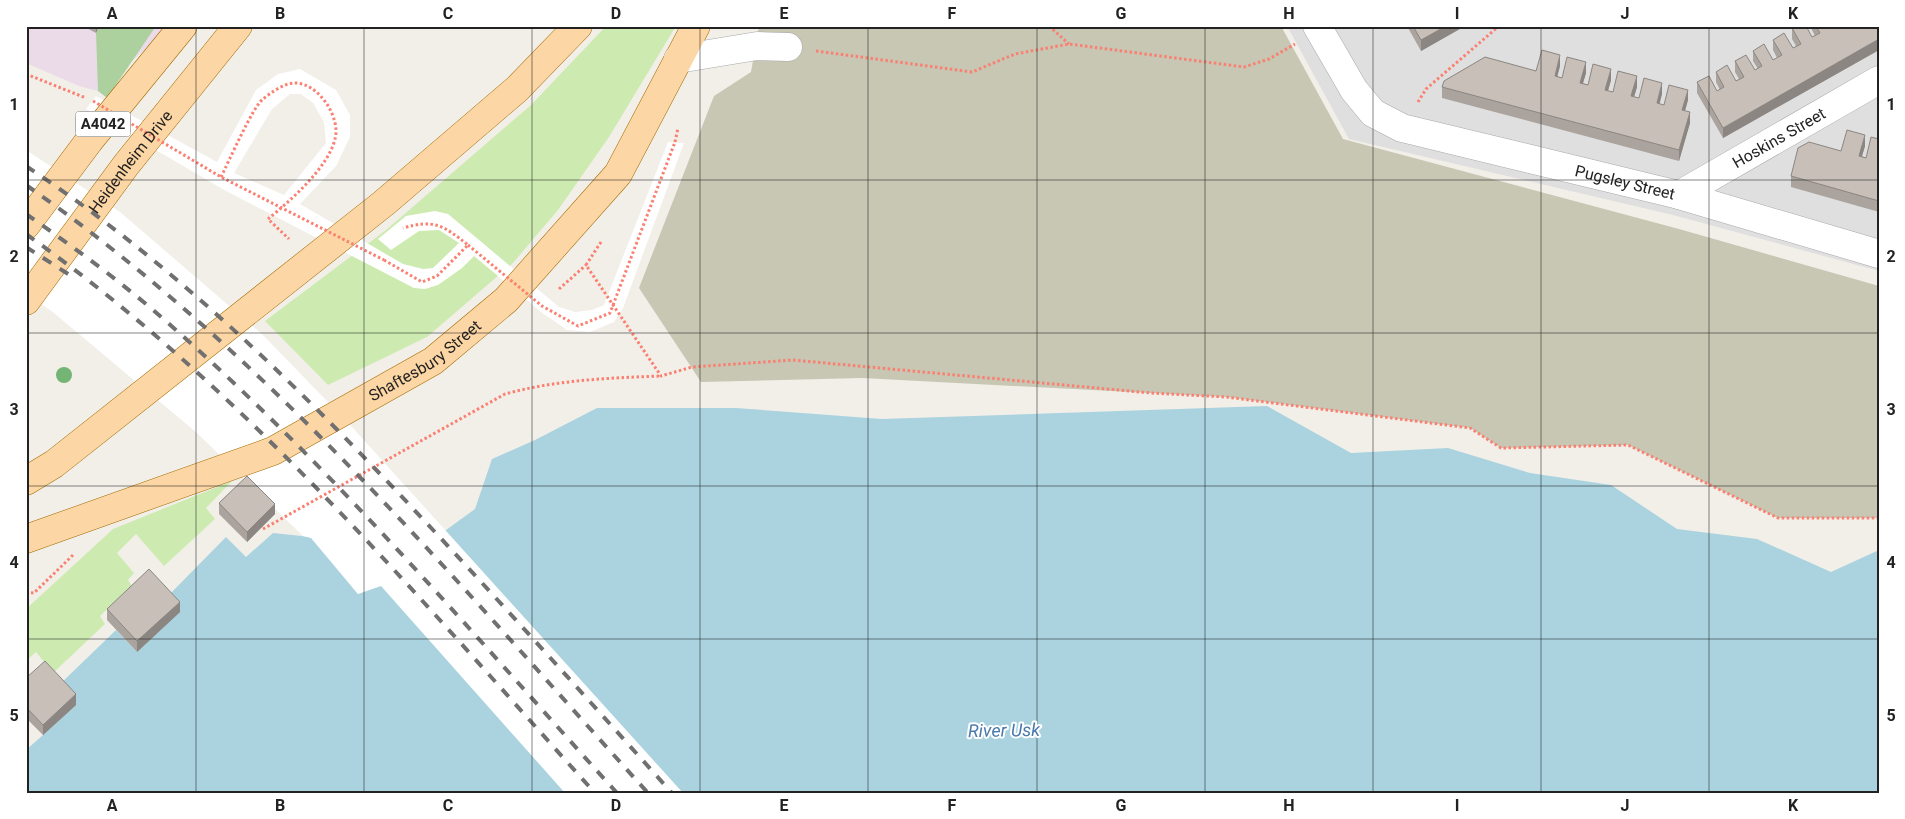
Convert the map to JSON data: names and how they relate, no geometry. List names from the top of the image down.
{
  "streets": {
    "main road": ["A4042", "Heidenheim Drive", "Shaftesbury Street"],
    "street": ["Hoskins Street", "Pugsley Street"]
  },
  "crossings": [
    ["Hoskins Street", "Pugsley Street"]
  ],
  "water": ["River Usk"],
  "grid": {
    "columns": [
      "A",
      "B",
      "C",
      "D",
      "E",
      "F",
      "G",
      "H",
      "I",
      "J",
      "K"
    ],
    "rows": [
      "1",
      "2",
      "3",
      "4",
      "5"
    ]
  }
}
